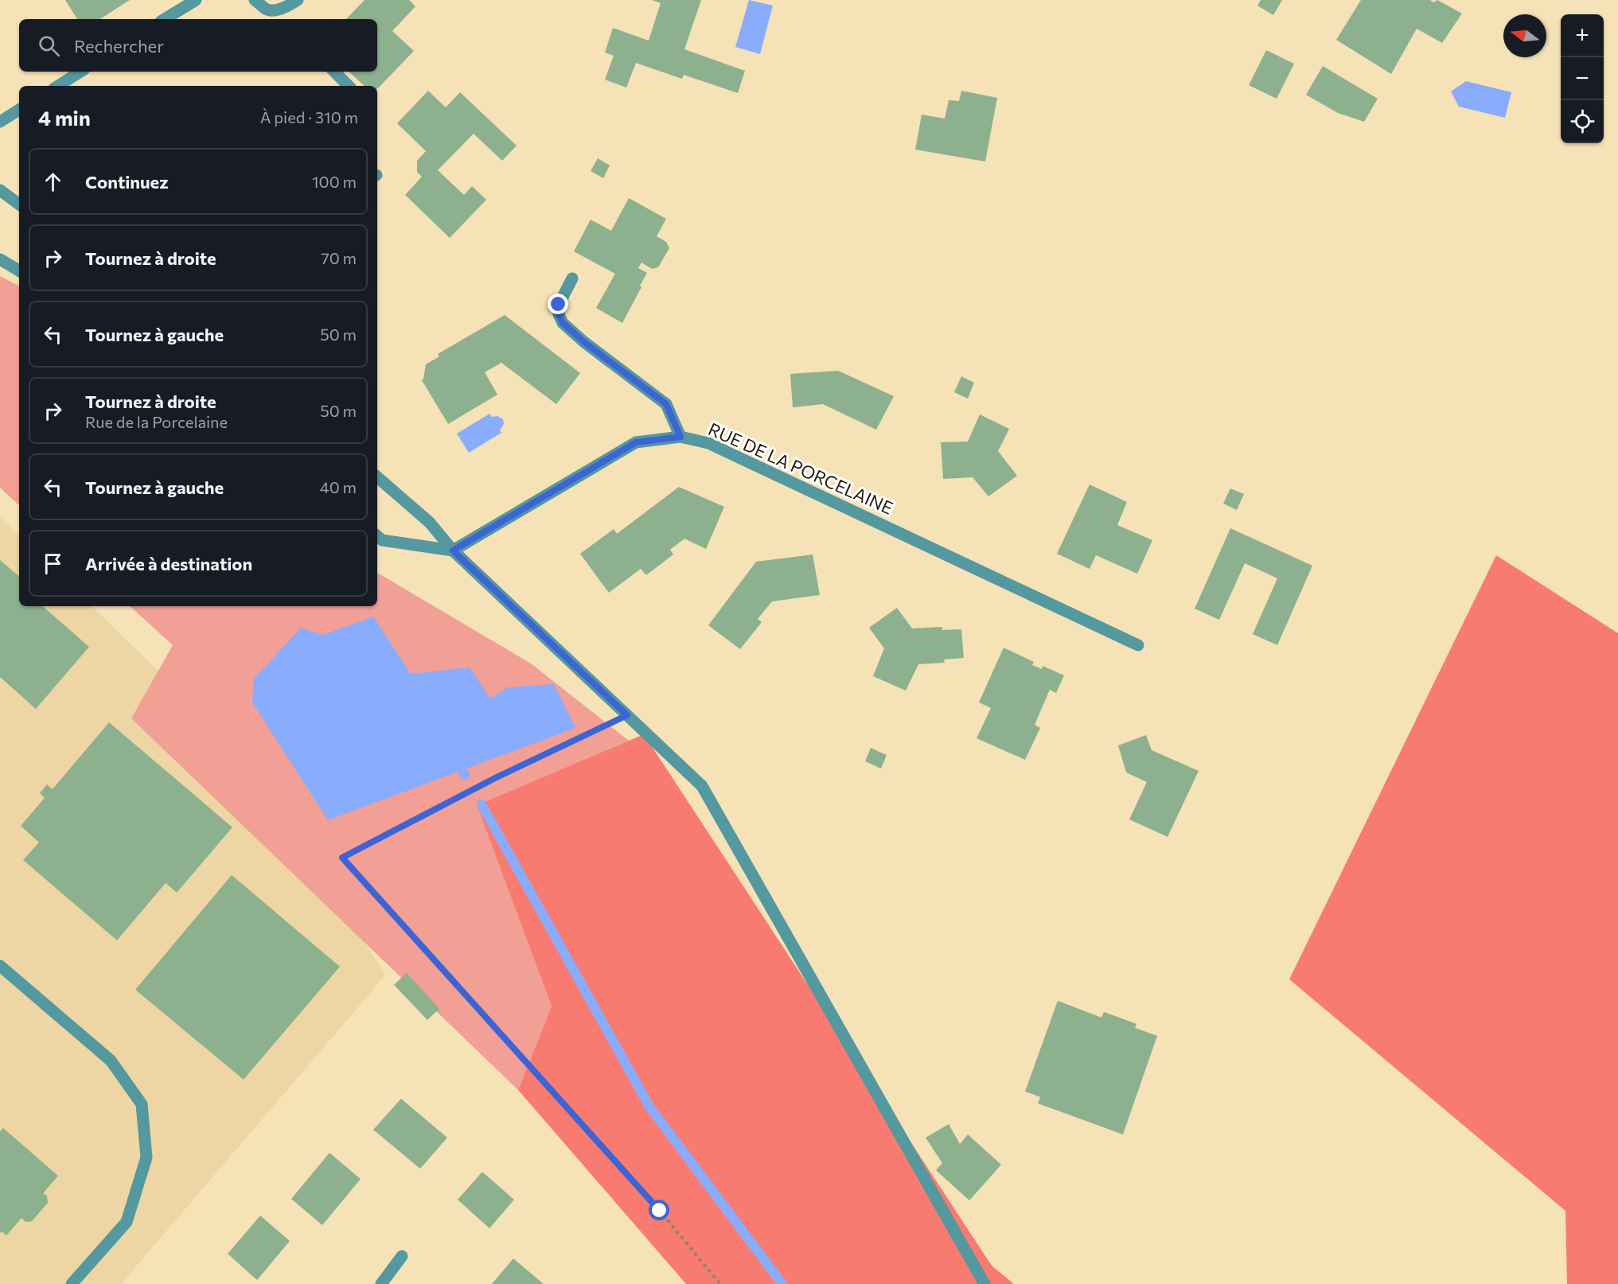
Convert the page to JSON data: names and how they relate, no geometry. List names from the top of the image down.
{
  "streets": {
    "street": ["RUE DE LA PORCELAINE"]
  },
  "north": "left",
  "page": {
    "map_buttons": ["+", "−"],
    "search": "Rechercher",
    "heading": ["4 min", "À pied · 310 m"],
    "list": [
      ["Continuez", "100 m"],
      ["Tournez à droite", "70 m"],
      ["Tournez à gauche", "50 m"],
      ["Tournez à droite", "Rue de la Porcelaine", "50 m"],
      ["Tournez à gauche", "40 m"],
      "Arrivée à destination"
    ]
  }
}
